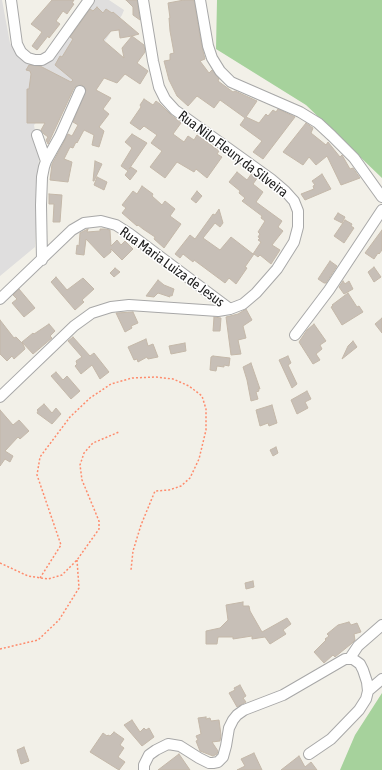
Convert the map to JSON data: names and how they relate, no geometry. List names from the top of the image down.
{
  "streets": {
    "street": ["Rua Nilo Fleury da Silveira", "Rua Maria Luiza de Jesus"]
  },
  "crossings": [
    ["Rua Nilo Fleury da Silveira", "Rua Maria Luiza de Jesus"]
  ]
}
